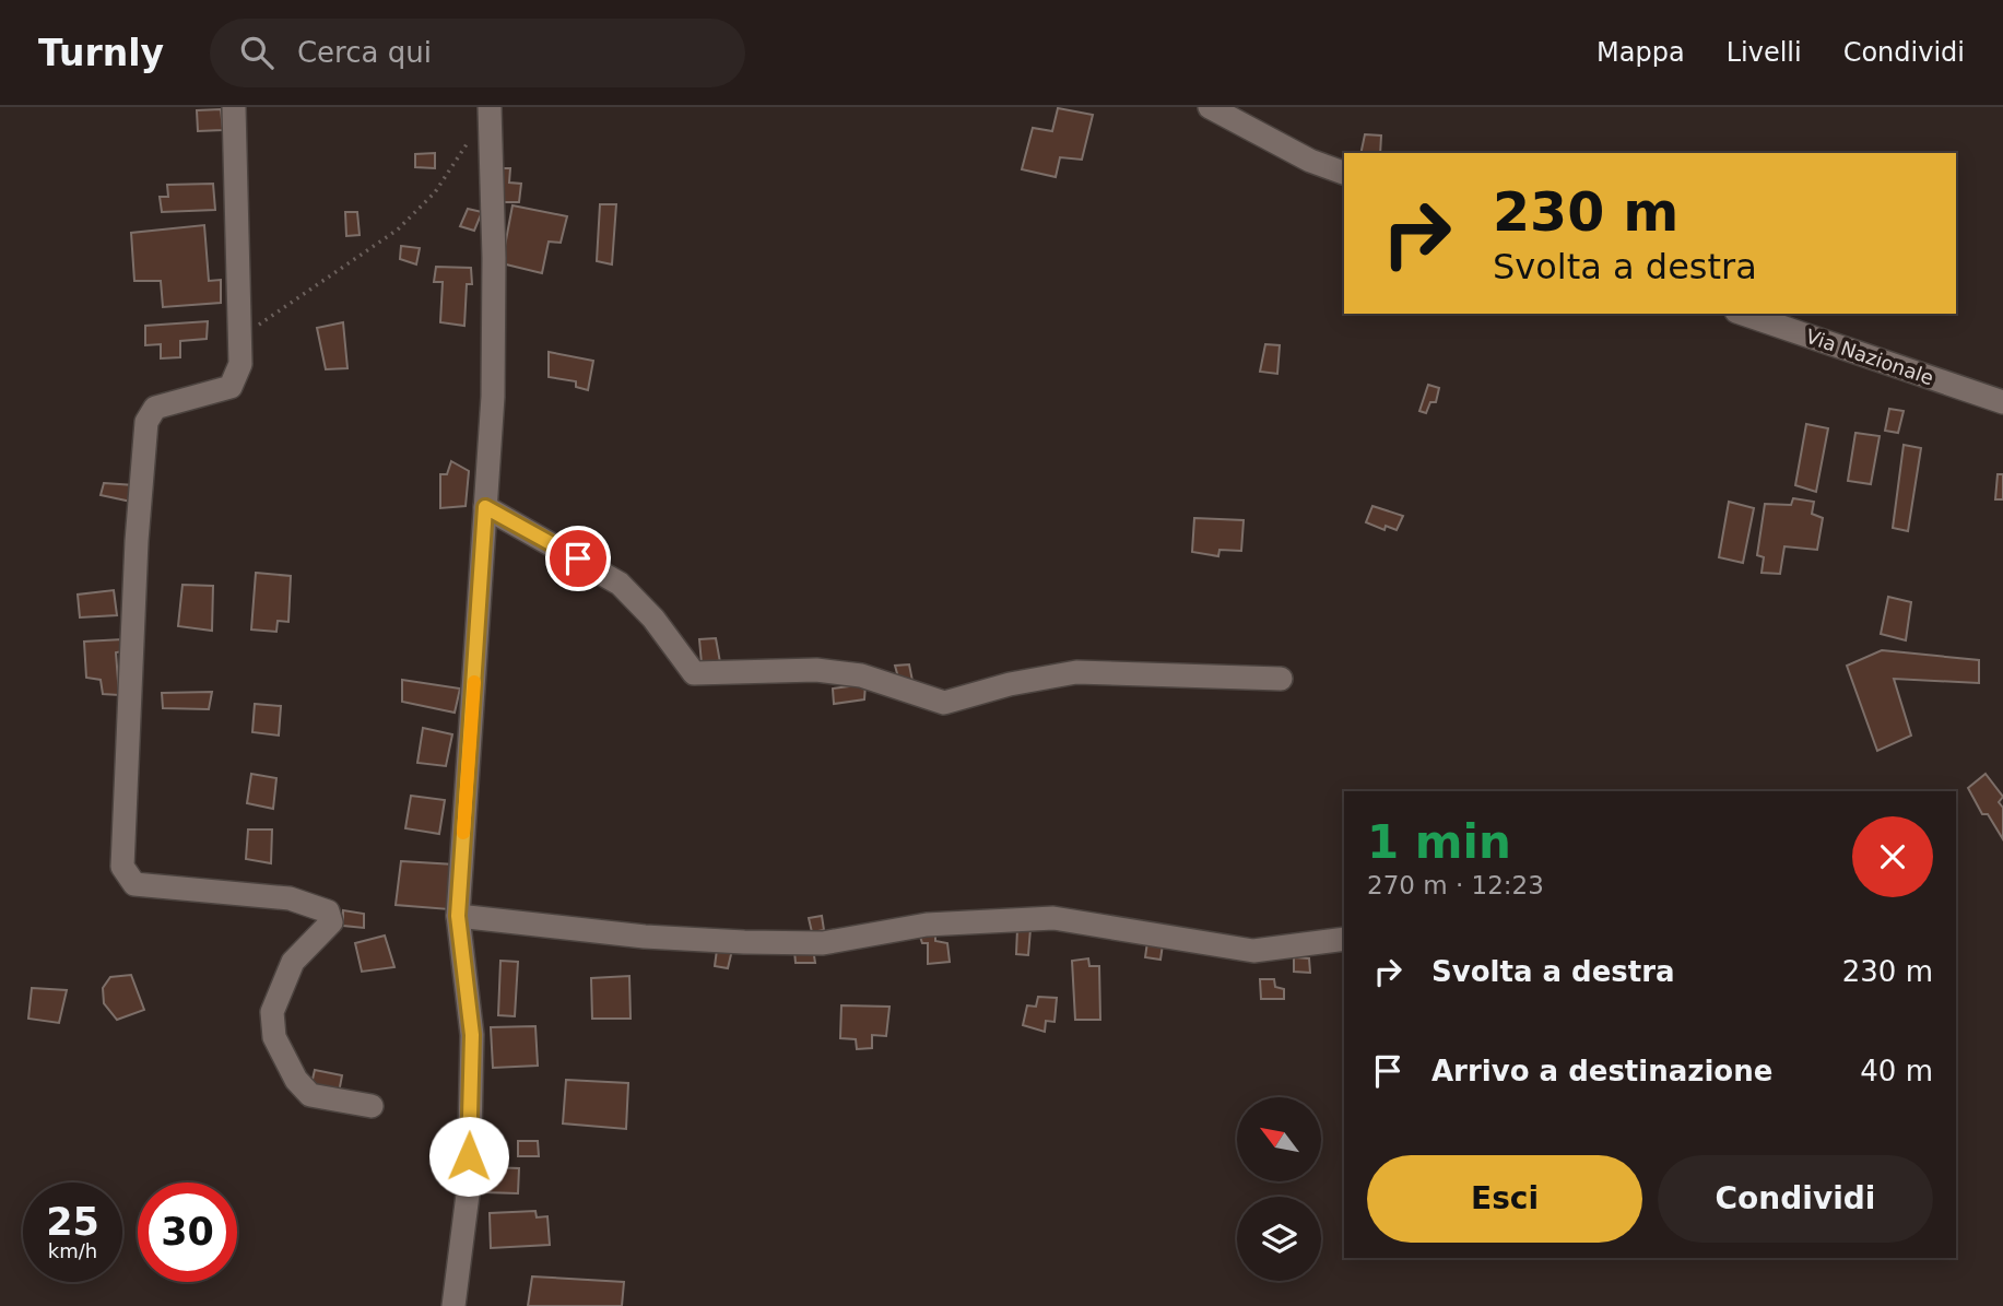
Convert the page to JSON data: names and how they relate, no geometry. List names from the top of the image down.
{
  "streets": {
    "street": ["Via Nazionale"]
  },
  "north": "top left",
  "page": {
    "header": "Turnly",
    "search": "Cerca qui",
    "nav": ["Mappa", "Livelli", "Condividi"],
    "turn": ["230 m", "Svolta a destra"],
    "heading": ["1 min", "270 m · 12:23"],
    "list": [
      {
        "name": "Svolta a destra",
        "value": "230 m"
      },
      {
        "name": "Arrivo a destinazione",
        "value": "40 m"
      }
    ],
    "buttons": ["Esci", "Condividi"],
    "speed": "25 km/h",
    "limit": "30"
  }
}
